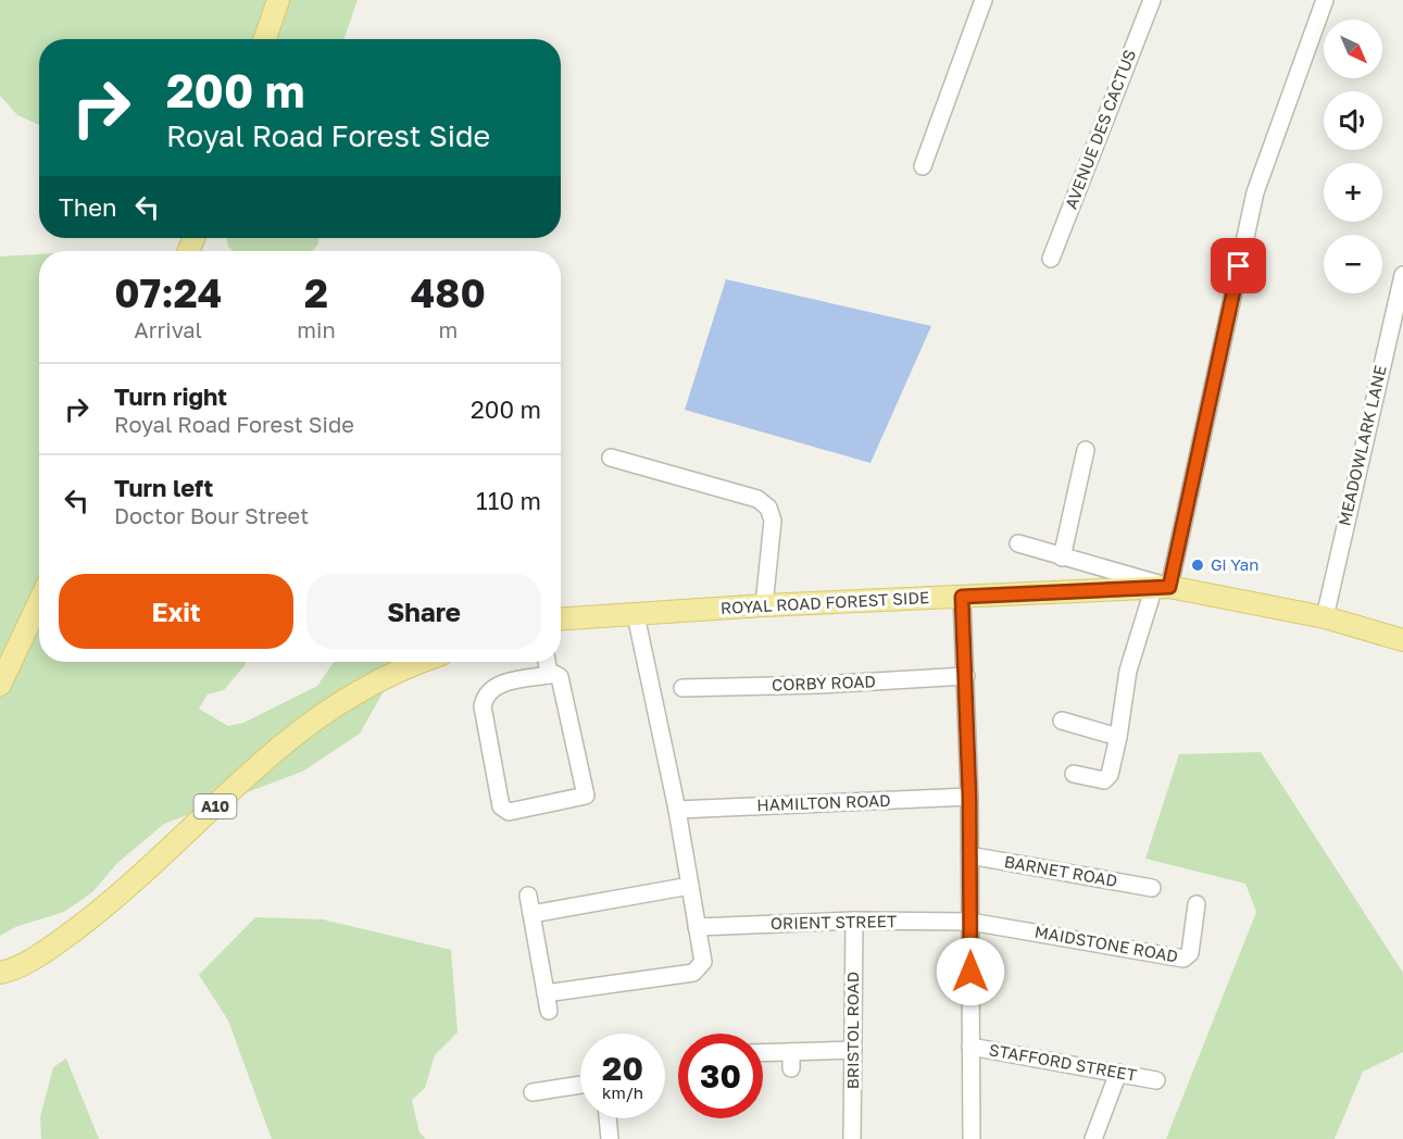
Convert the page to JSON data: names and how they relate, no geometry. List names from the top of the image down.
{
  "streets": {
    "main road": ["ROYAL ROAD FOREST SIDE", "A10"],
    "street": [
      "AVENUE DES CACTUS",
      "MEADOWLARK LANE",
      "CORBY ROAD",
      "HAMILTON ROAD",
      "BARNET ROAD",
      "ORIENT STREET",
      "MAIDSTONE ROAD",
      "BRISTOL ROAD",
      "STAFFORD STREET"
    ]
  },
  "crossings": [
    ["MEADOWLARK LANE", "ROYAL ROAD FOREST SIDE"],
    ["ORIENT STREET", "MAIDSTONE ROAD"],
    ["ORIENT STREET", "BRISTOL ROAD"]
  ],
  "places": ["Gi Yan"],
  "north": "bottom right",
  "page": {
    "map_buttons": ["+", "−"],
    "turn": ["200 m", "Royal Road Forest Side"],
    "then": "Then",
    "eta": [
      "07:24",
      "Arrival",
      "2",
      "min",
      "480",
      "m"
    ],
    "list": [
      {
        "name": "Turn right",
        "note": "Royal Road Forest Side",
        "value": "200 m"
      },
      {
        "name": "Turn left",
        "note": "Doctor Bour Street",
        "value": "110 m"
      }
    ],
    "buttons": ["Exit", "Share"],
    "speed": "20 km/h",
    "limit": "30"
  }
}
